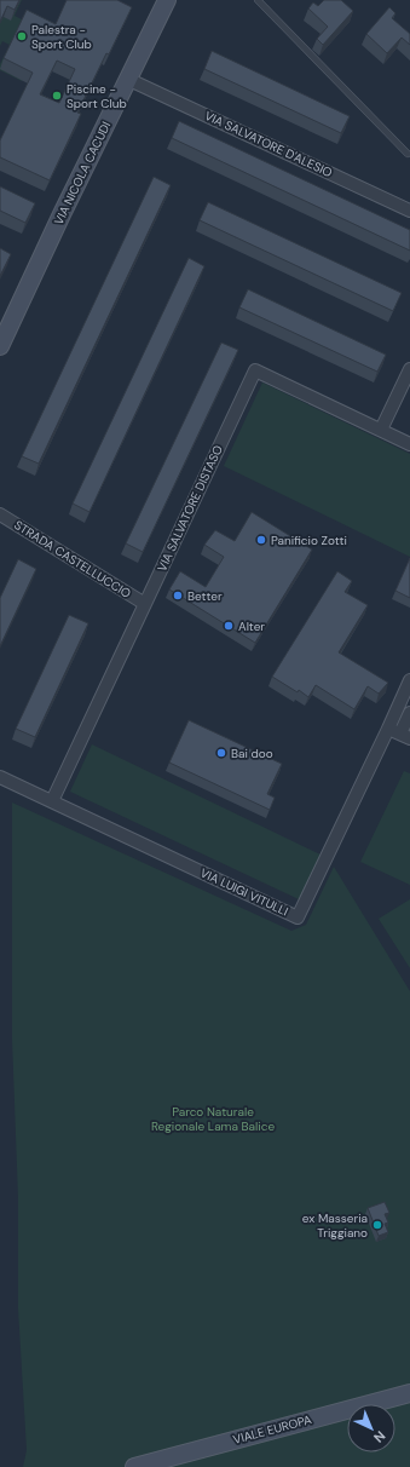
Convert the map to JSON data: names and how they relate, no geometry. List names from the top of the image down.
{
  "streets": {
    "street": [
      "VIA SALVATORE D'ALESIO",
      "VIA NICOLA CACUDI",
      "VIA SALVATORE DISTASO",
      "STRADA CASTELLUCCIO",
      "VIA LUIGI VITULLI",
      "VIALE EUROPA"
    ]
  },
  "crossings": [
    ["VIA SALVATORE D'ALESIO", "VIA NICOLA CACUDI"],
    ["VIA SALVATORE DISTASO", "STRADA CASTELLUCCIO"],
    ["VIA SALVATORE DISTASO", "VIA LUIGI VITULLI"]
  ],
  "parks": ["Parco Naturale Regionale Lama Balice"],
  "places": [
    "Palestra - Sport Club",
    "Piscine - Sport Club",
    "Panificio Zotti",
    "Better",
    "Alter",
    "Bai doo",
    "ex Masseria Triggiano"
  ],
  "north": "bottom right"
}
